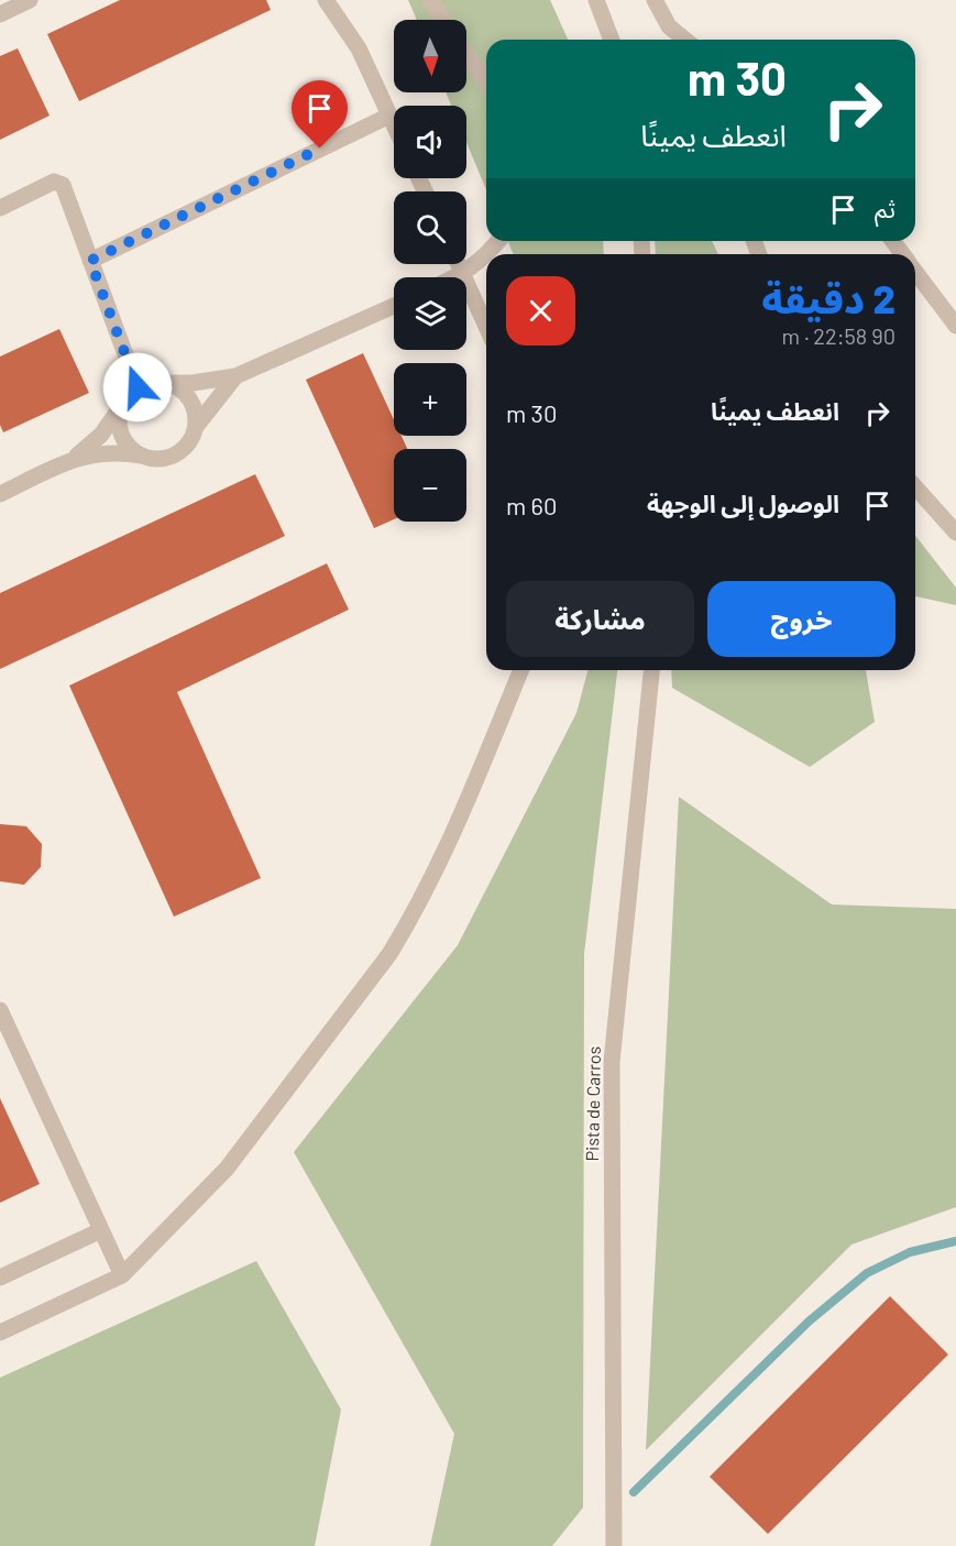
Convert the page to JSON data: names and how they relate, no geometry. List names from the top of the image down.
{
  "streets": {
    "street": ["Pista de Carros"]
  },
  "north": "bottom",
  "page": {
    "map_buttons": ["+", "−"],
    "turn": ["30 m", "انعطف يمينًا"],
    "then": "ثم",
    "heading": ["2 دقيقة", "90 m · 22:58"],
    "list": [
      {
        "name": "انعطف يمينًا",
        "value": "30 m"
      },
      {
        "name": "الوصول إلى الوجهة",
        "value": "60 m"
      }
    ],
    "buttons": ["خروج", "مشاركة"]
  }
}
